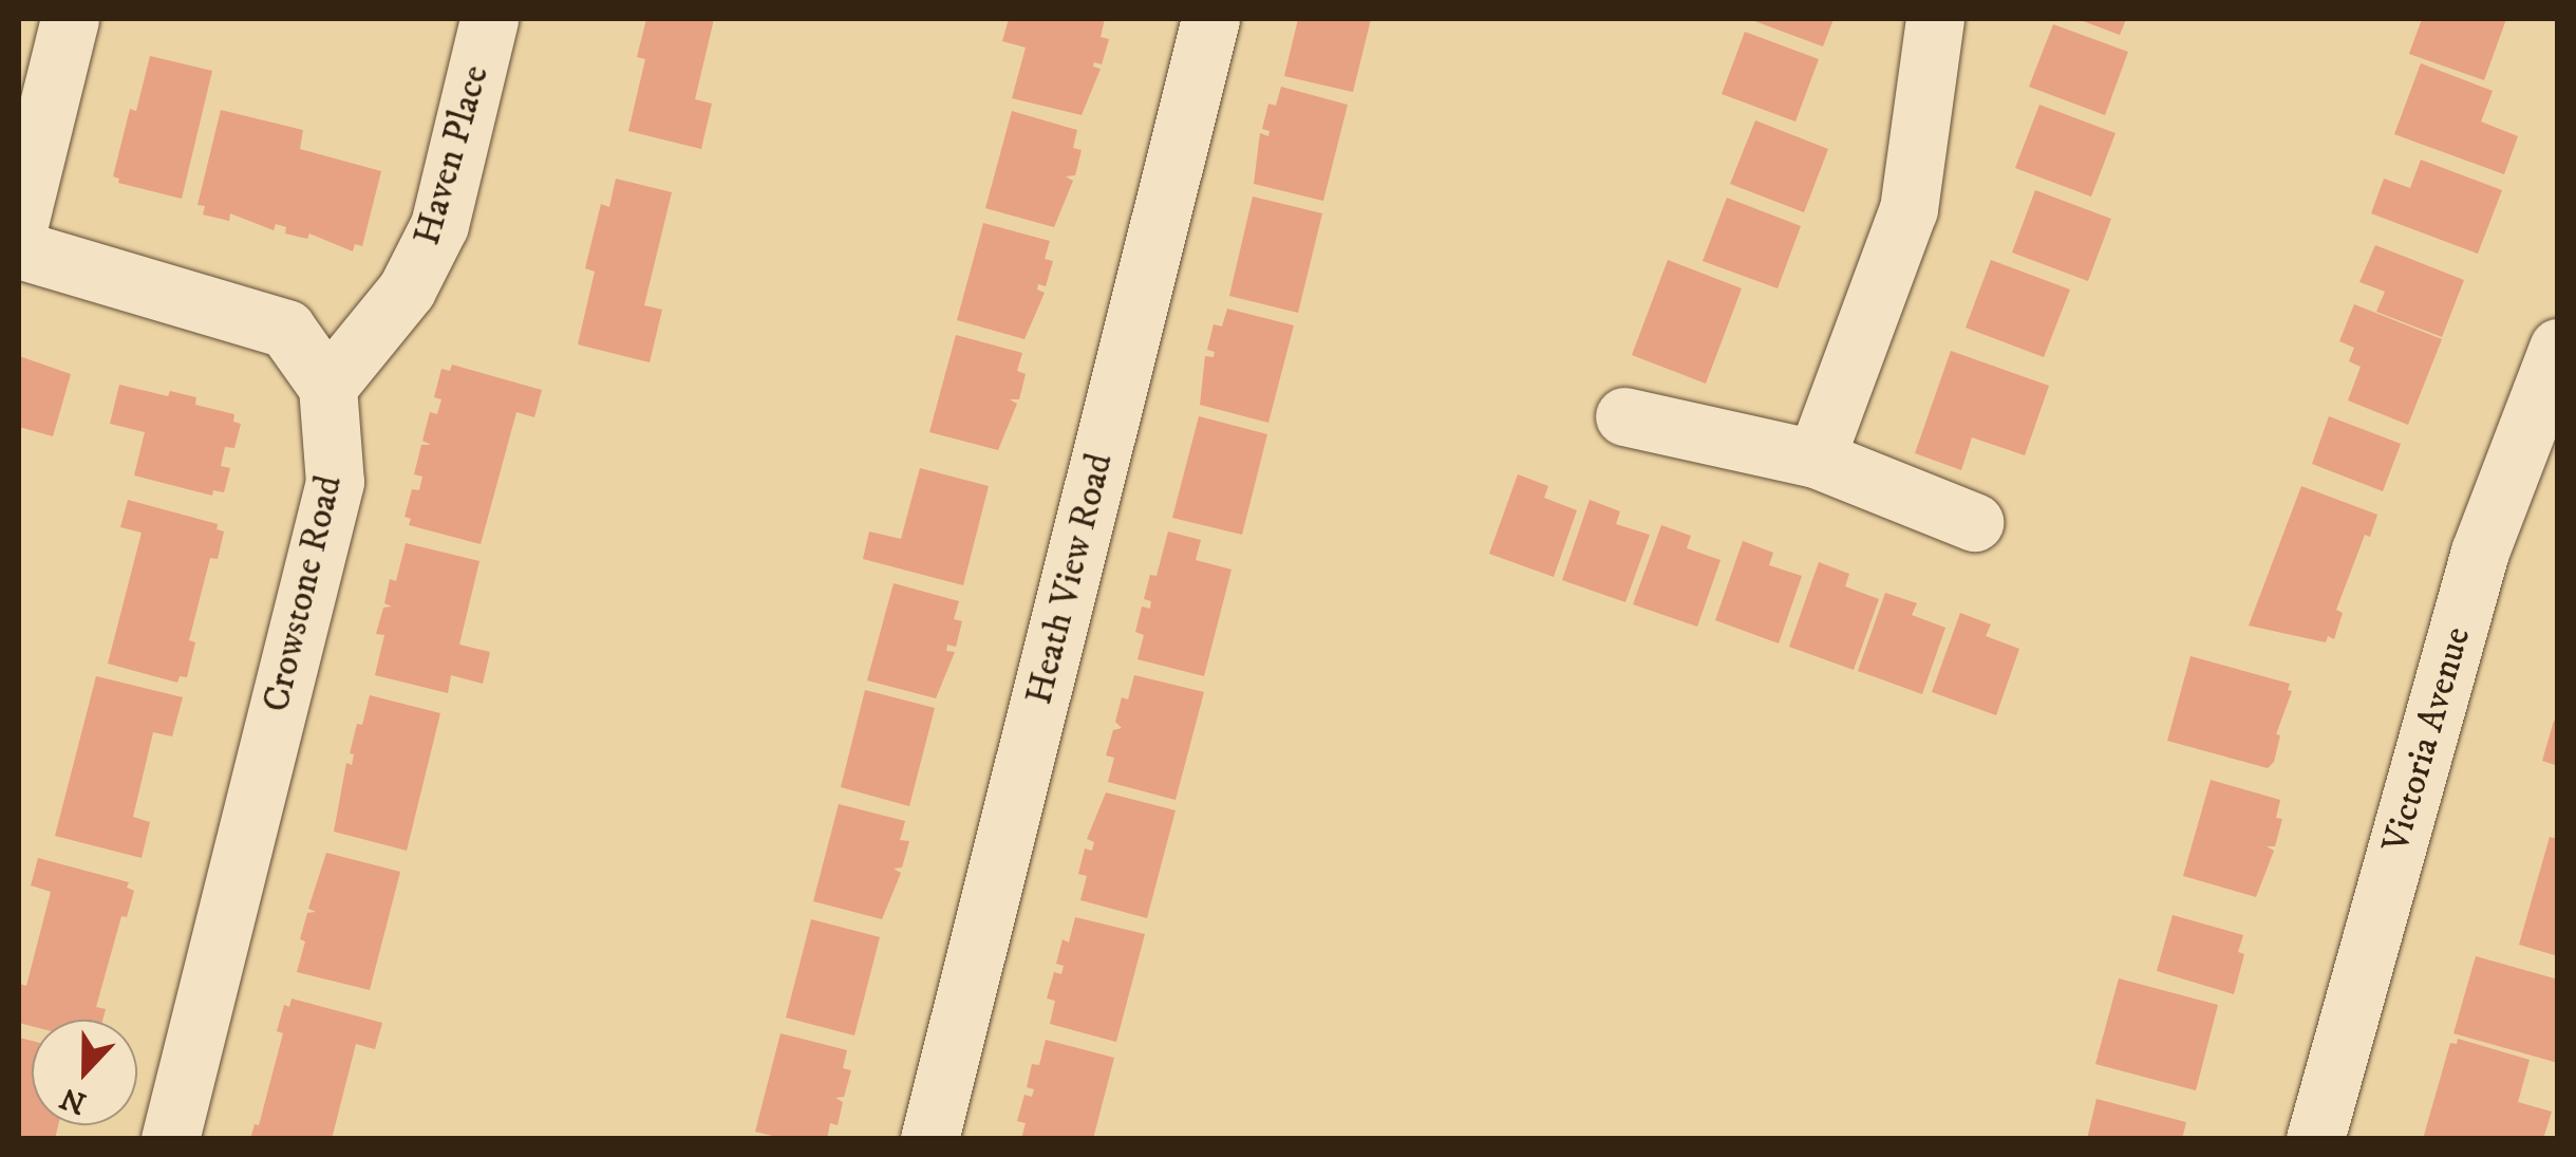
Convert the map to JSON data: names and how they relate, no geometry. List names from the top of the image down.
{
  "streets": {
    "street": [
      "Haven Place",
      "Heath View Road",
      "Crowstone Road",
      "Victoria Avenue"
    ]
  },
  "crossings": [
    ["Haven Place", "Crowstone Road"]
  ],
  "north": "bottom"
}
